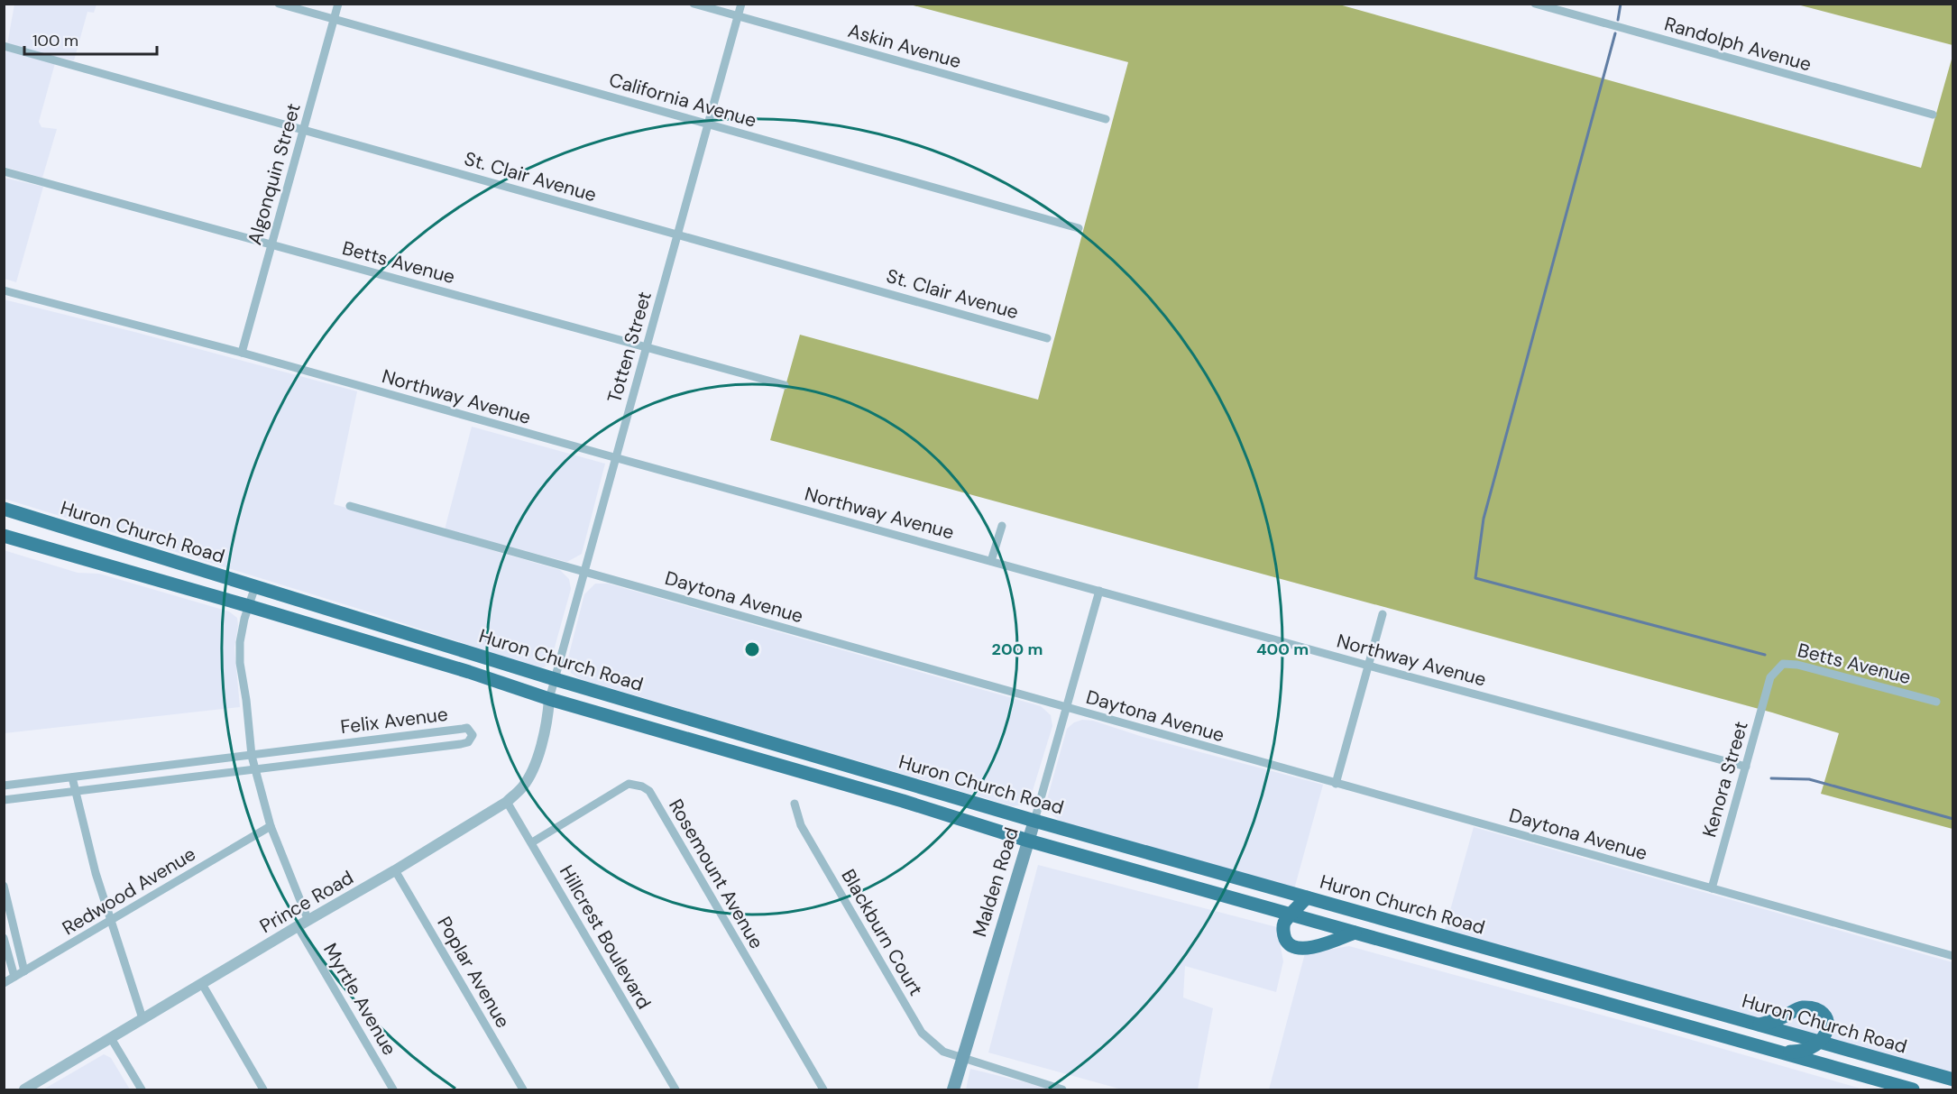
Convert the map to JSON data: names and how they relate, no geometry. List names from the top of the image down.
{
  "streets": {
    "highway": ["Huron Church Road"],
    "main road": ["Malden Road"],
    "street": [
      "Randolph Avenue",
      "Askin Avenue",
      "California Avenue",
      "Algonquin Street",
      "St. Clair Avenue",
      "Betts Avenue",
      "Totten Street",
      "Northway Avenue",
      "Daytona Avenue",
      "Felix Avenue",
      "Kenora Street",
      "Rosemount Avenue",
      "Redwood Avenue",
      "Prince Road",
      "Blackburn Court",
      "Hillcrest Boulevard",
      "Poplar Avenue",
      "Myrtle Avenue"
    ]
  },
  "crossings": [
    ["Askin Avenue", "Totten Street"],
    ["California Avenue", "Algonquin Street"],
    ["California Avenue", "Totten Street"],
    ["Algonquin Street", "St. Clair Avenue"],
    ["Algonquin Street", "Betts Avenue"],
    ["Algonquin Street", "Northway Avenue"],
    ["St. Clair Avenue", "Totten Street"],
    ["Betts Avenue", "Totten Street"],
    ["Betts Avenue", "Kenora Street"],
    ["Totten Street", "Northway Avenue"],
    ["Totten Street", "Huron Church Road"],
    ["Totten Street", "Daytona Avenue"],
    ["Totten Street", "Prince Road"],
    ["Northway Avenue", "Kenora Street"],
    ["Northway Avenue", "Malden Road"],
    ["Huron Church Road", "Malden Road"],
    ["Huron Church Road", "Prince Road"],
    ["Huron Church Road", "Myrtle Avenue"],
    ["Daytona Avenue", "Kenora Street"],
    ["Daytona Avenue", "Malden Road"],
    ["Felix Avenue", "Myrtle Avenue"],
    ["Rosemount Avenue", "Hillcrest Boulevard"],
    ["Malden Road", "Blackburn Court"],
    ["Redwood Avenue", "Myrtle Avenue"],
    ["Prince Road", "Hillcrest Boulevard"],
    ["Prince Road", "Poplar Avenue"],
    ["Prince Road", "Myrtle Avenue"]
  ],
  "scale_bar": "100 m",
  "rings": ["200 m", "400 m"]
}
